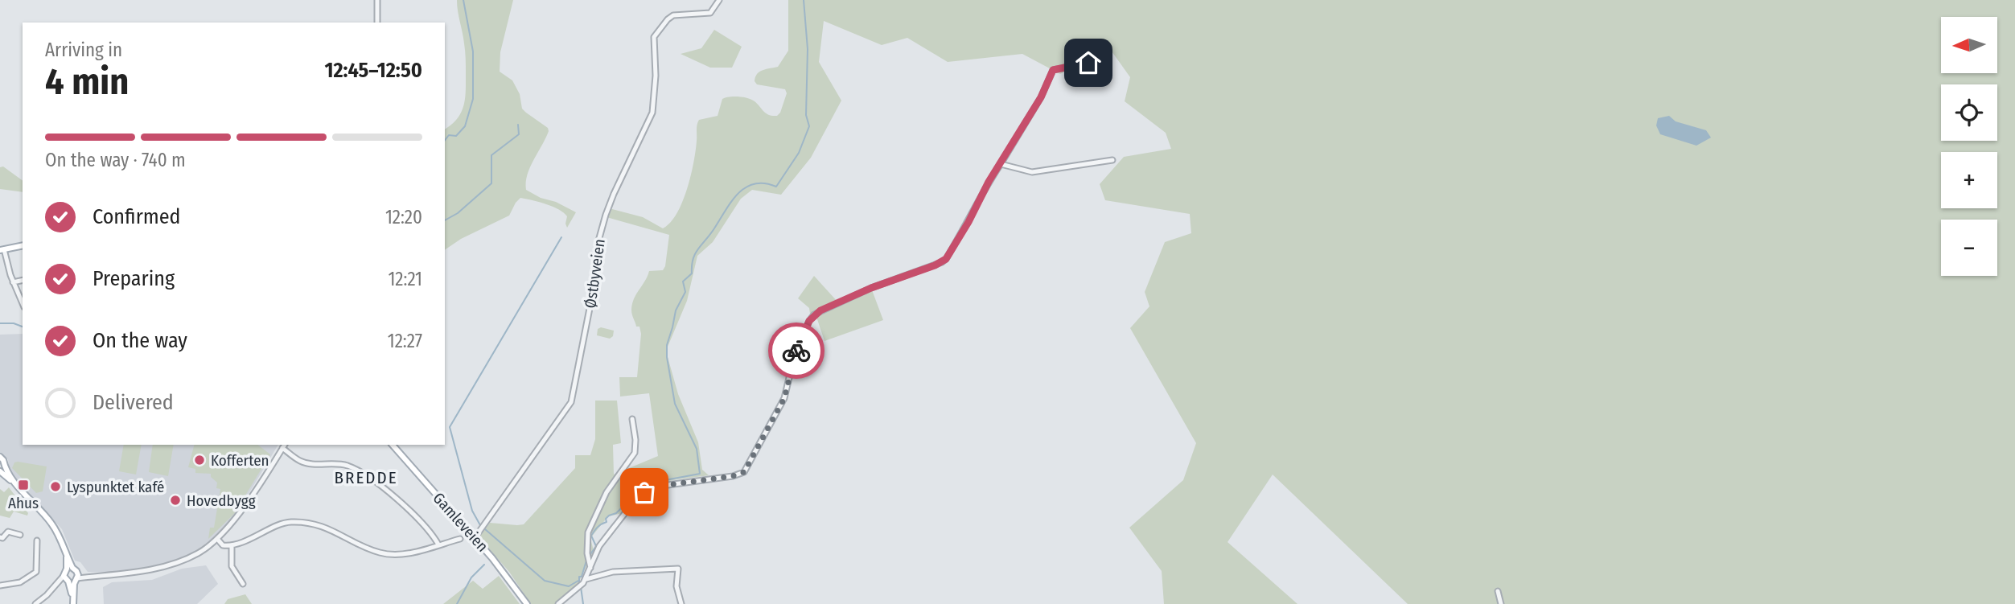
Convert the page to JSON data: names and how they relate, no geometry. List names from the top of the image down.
{
  "streets": {
    "main road": ["Gamleveien"],
    "street": ["Østbyveien"]
  },
  "crossings": [
    ["Østbyveien", "Gamleveien"]
  ],
  "districts": ["BREDDE"],
  "places": {
    "other": ["Kofferten", "Lyspunktet kafé", "Hovedbygg"],
    "transit": ["Ahus"]
  },
  "north": "left",
  "page": {
    "map_buttons": ["+", "−"],
    "heading": ["4 min", "Arriving in", "12:45–12:50"],
    "bar": "On the way · 740 m",
    "list": [
      ["Confirmed", "12:20"],
      ["Preparing", "12:21"],
      ["On the way", "12:27"],
      "Delivered"
    ]
  }
}
